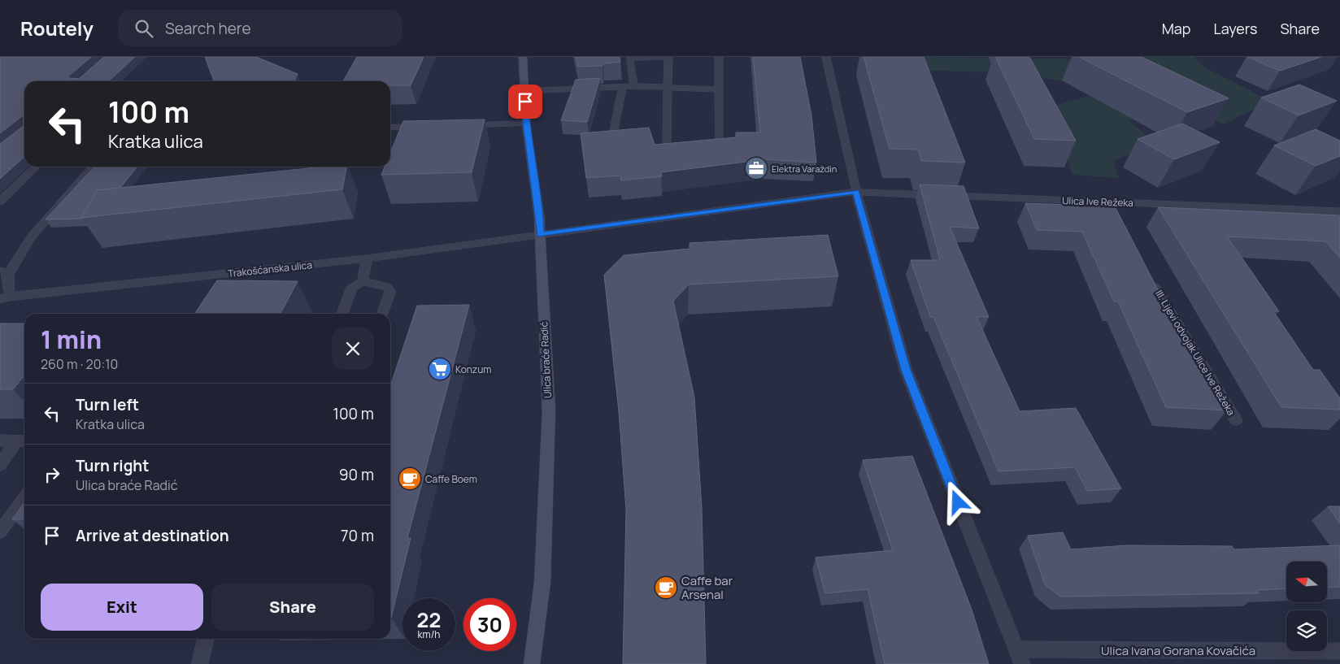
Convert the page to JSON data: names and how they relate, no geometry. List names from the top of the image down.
{
  "streets": {
    "main road": ["Ulica braće Radić"],
    "street": [
      "Ulica Ive Režeka",
      "Trakošćanska ulica",
      "III. Lijevi odvojak Ulice Ive Režeka",
      "Ulica Ivana Gorana Kovačića"
    ]
  },
  "crossings": [
    ["Ulica Ive Režeka", "Trakošćanska ulica"],
    ["Ulica Ive Režeka", "Ulica braće Radić"],
    ["Trakošćanska ulica", "Ulica braće Radić"]
  ],
  "places": {
    "office": ["Elektra Varaždin"],
    "supermarket": ["Konzum"],
    "cafe": ["Caffe Boem", "Caffe bar Arsenal"]
  },
  "north": "left",
  "page": {
    "header": "Routely",
    "search": "Search here",
    "nav": ["Map", "Layers", "Share"],
    "turn": ["100 m", "Kratka ulica"],
    "heading": ["1 min", "260 m · 20:10"],
    "list": [
      {
        "name": "Turn left",
        "note": "Kratka ulica",
        "value": "100 m"
      },
      {
        "name": "Turn right",
        "note": "Ulica braće Radić",
        "value": "90 m"
      },
      {
        "name": "Arrive at destination",
        "value": "70 m"
      }
    ],
    "buttons": ["Exit", "Share"],
    "speed": "22 km/h",
    "limit": "30"
  }
}
